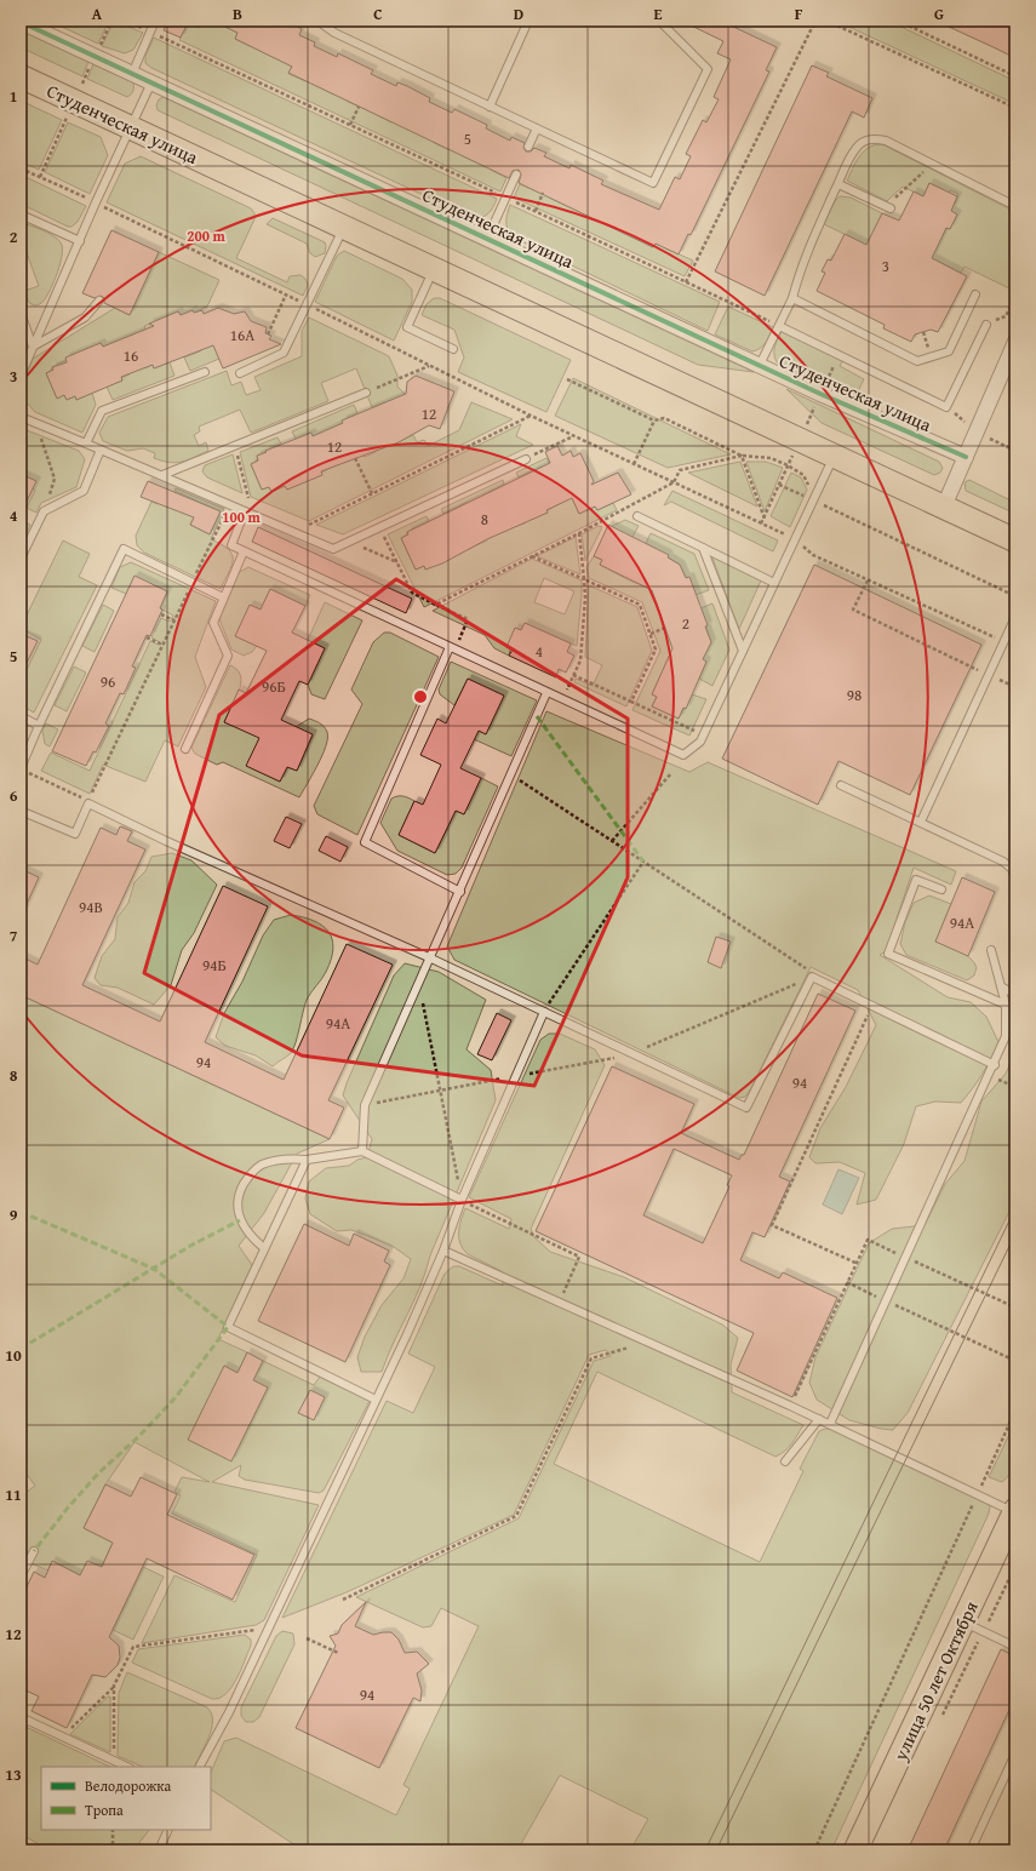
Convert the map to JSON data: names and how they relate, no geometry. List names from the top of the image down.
{
  "streets": {
    "main road": ["Студенческая улица", "улица 50 лет Октября"]
  },
  "house_numbers": [
    "5",
    "3",
    "16А",
    "16",
    "12",
    "12",
    "8",
    "2",
    "4",
    "96",
    "96Б",
    "98",
    "94В",
    "94А",
    "94Б",
    "94А",
    "94",
    "94",
    "94"
  ],
  "legend": ["Велодорожка", "Тропа"],
  "grid": {
    "columns": [
      "A",
      "B",
      "C",
      "D",
      "E",
      "F",
      "G"
    ],
    "rows": [
      "1",
      "2",
      "3",
      "4",
      "5",
      "6",
      "7",
      "8",
      "9",
      "10",
      "11",
      "12",
      "13"
    ]
  },
  "rings": ["200 m", "100 m"]
}
